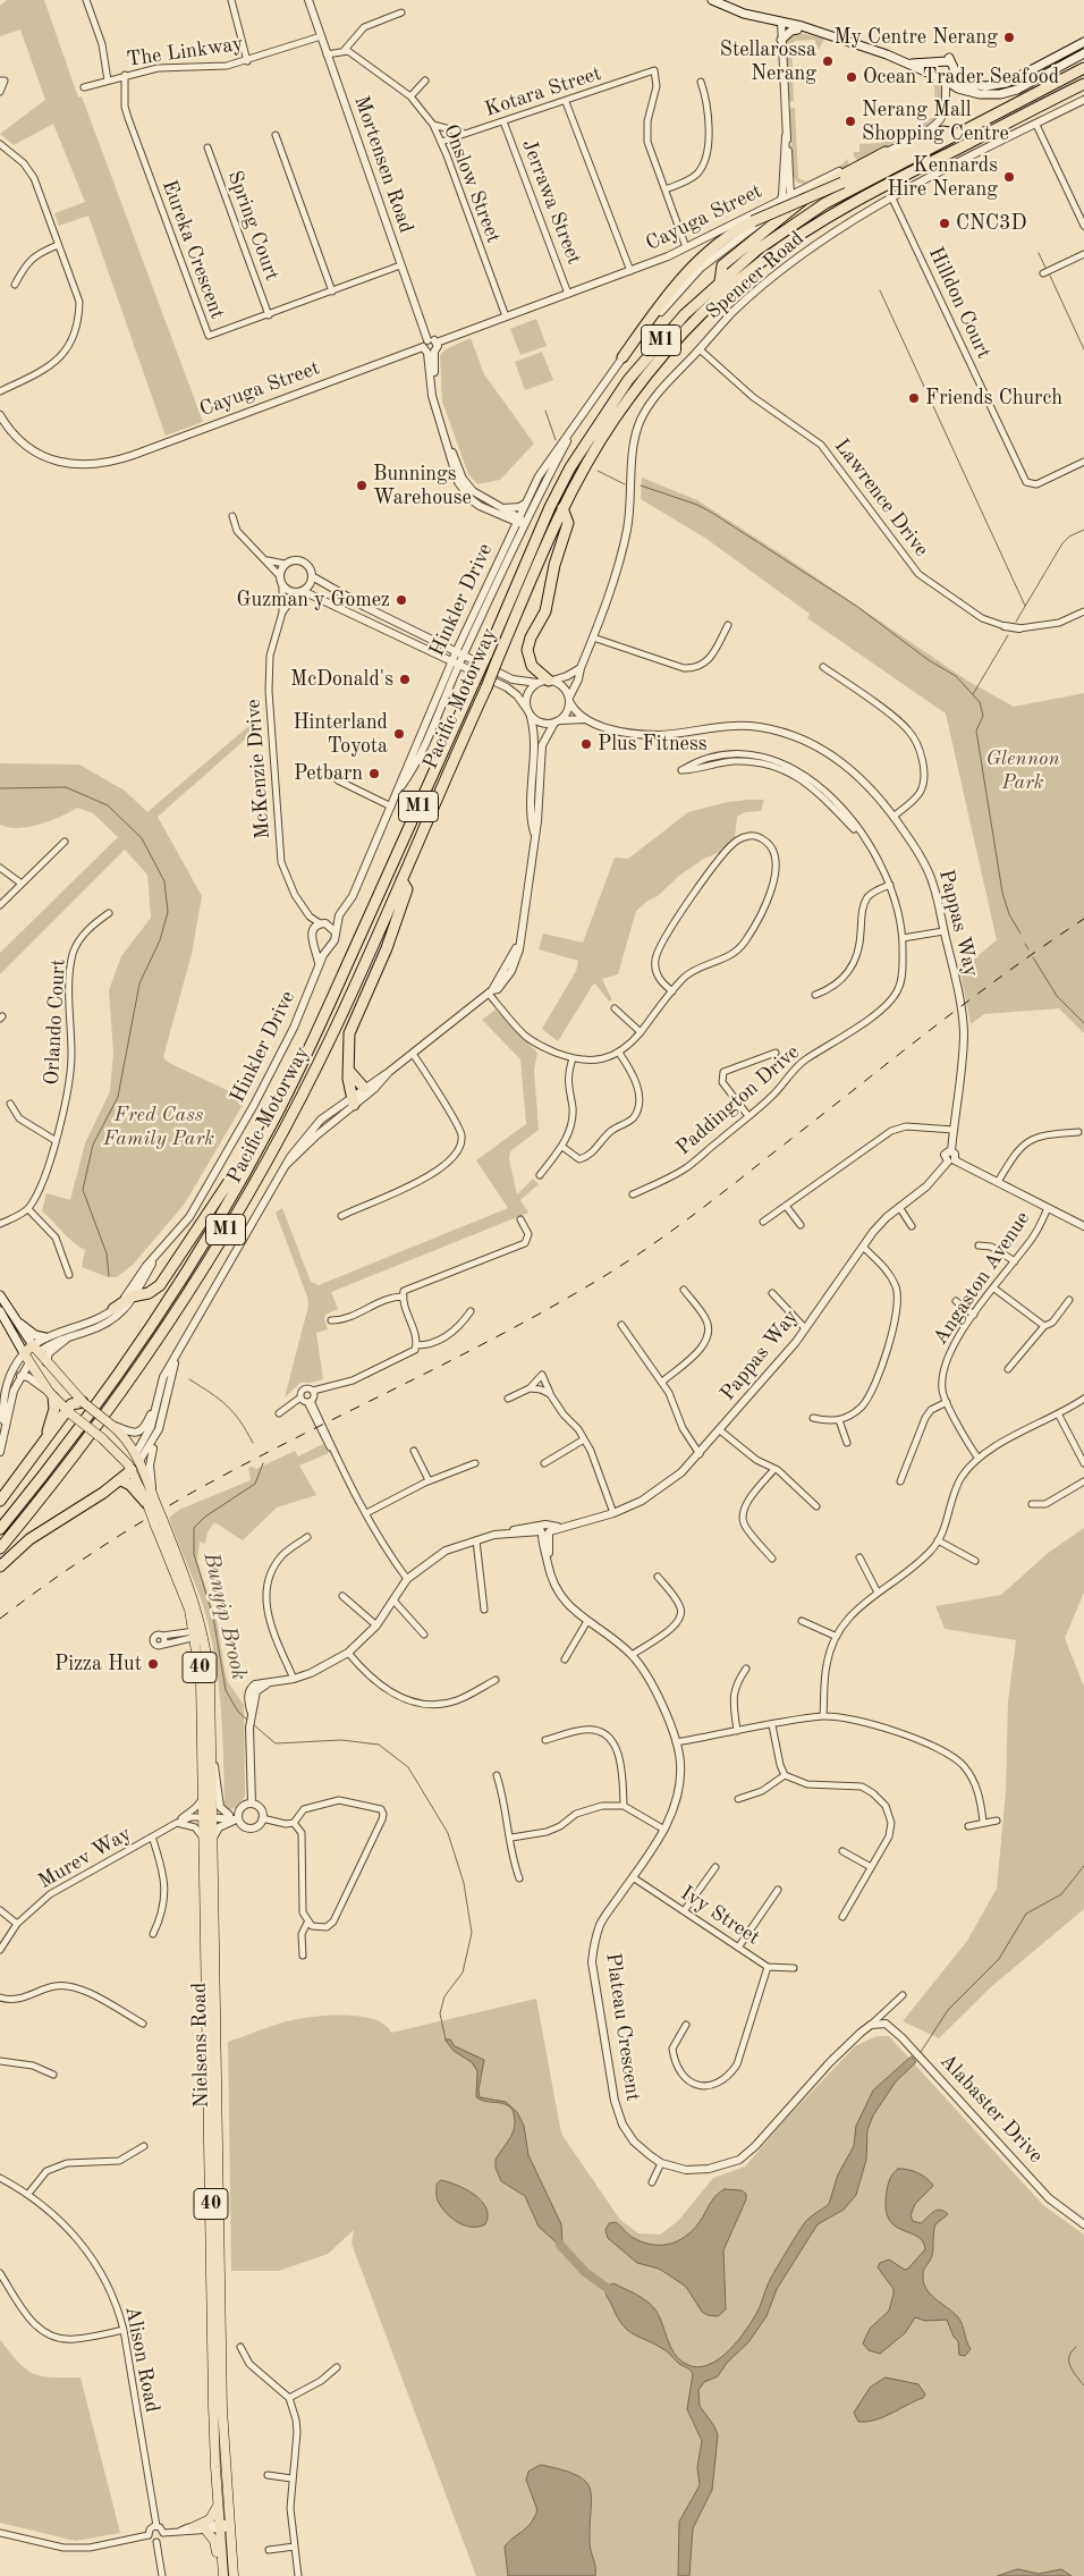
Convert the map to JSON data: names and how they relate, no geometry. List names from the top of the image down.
{
  "streets": {
    "highway": ["M1", "Pacific Motorway"],
    "main road": ["Hinkler Drive", "40", "Nielsens Road"],
    "street": [
      "The Linkway",
      "Kotara Street",
      "Mortensen Road",
      "Onslow Street",
      "Jerrawa Street",
      "Cayuga Street",
      "Spring Court",
      "Eureka Crescent",
      "Spencer Road",
      "Hilldon Court",
      "Lawrence Drive",
      "McKenzie Drive",
      "Pappas Way",
      "Orlando Court",
      "Paddington Drive",
      "Angaston Avenue",
      "Murev Way",
      "Ivy Street",
      "Plateau Crescent",
      "Alabaster Drive",
      "Alison Road"
    ]
  },
  "crossings": [
    ["The Linkway", "Mortensen Road"],
    ["The Linkway", "Eureka Crescent"],
    ["Kotara Street", "Onslow Street"],
    ["Kotara Street", "Jerrawa Street"],
    ["Mortensen Road", "Cayuga Street"],
    ["Mortensen Road", "Eureka Crescent"],
    ["Mortensen Road", "Hinkler Drive"],
    ["Onslow Street", "Cayuga Street"],
    ["Jerrawa Street", "Cayuga Street"],
    ["Cayuga Street", "Hinkler Drive"],
    ["Spring Court", "Eureka Crescent"],
    ["Spencer Road", "Hilldon Court"],
    ["Spencer Road", "Lawrence Drive"],
    ["Spencer Road", "Pappas Way"],
    ["Hinkler Drive", "McKenzie Drive"],
    ["Hinkler Drive", "40"],
    ["Pappas Way", "Plateau Crescent"],
    ["40", "Nielsens Road"],
    ["Murev Way", "Nielsens Road"],
    ["Ivy Street", "Plateau Crescent"],
    ["Plateau Crescent", "Alabaster Drive"]
  ],
  "water": ["Bunyip Brook"],
  "parks": ["Glennon Park", "Fred Cass Family Park"],
  "places": [
    "My Centre Nerang",
    "Stellarossa Nerang",
    "Ocean Trader Seafood",
    "Nerang Mall Shopping Centre",
    "Kennards Hire Nerang",
    "CNC3D",
    "Friends Church",
    "Bunnings Warehouse",
    "Guzman y Gomez",
    "McDonald's",
    "Hinterland Toyota",
    "Plus Fitness",
    "Petbarn",
    "Pizza Hut"
  ]
}
